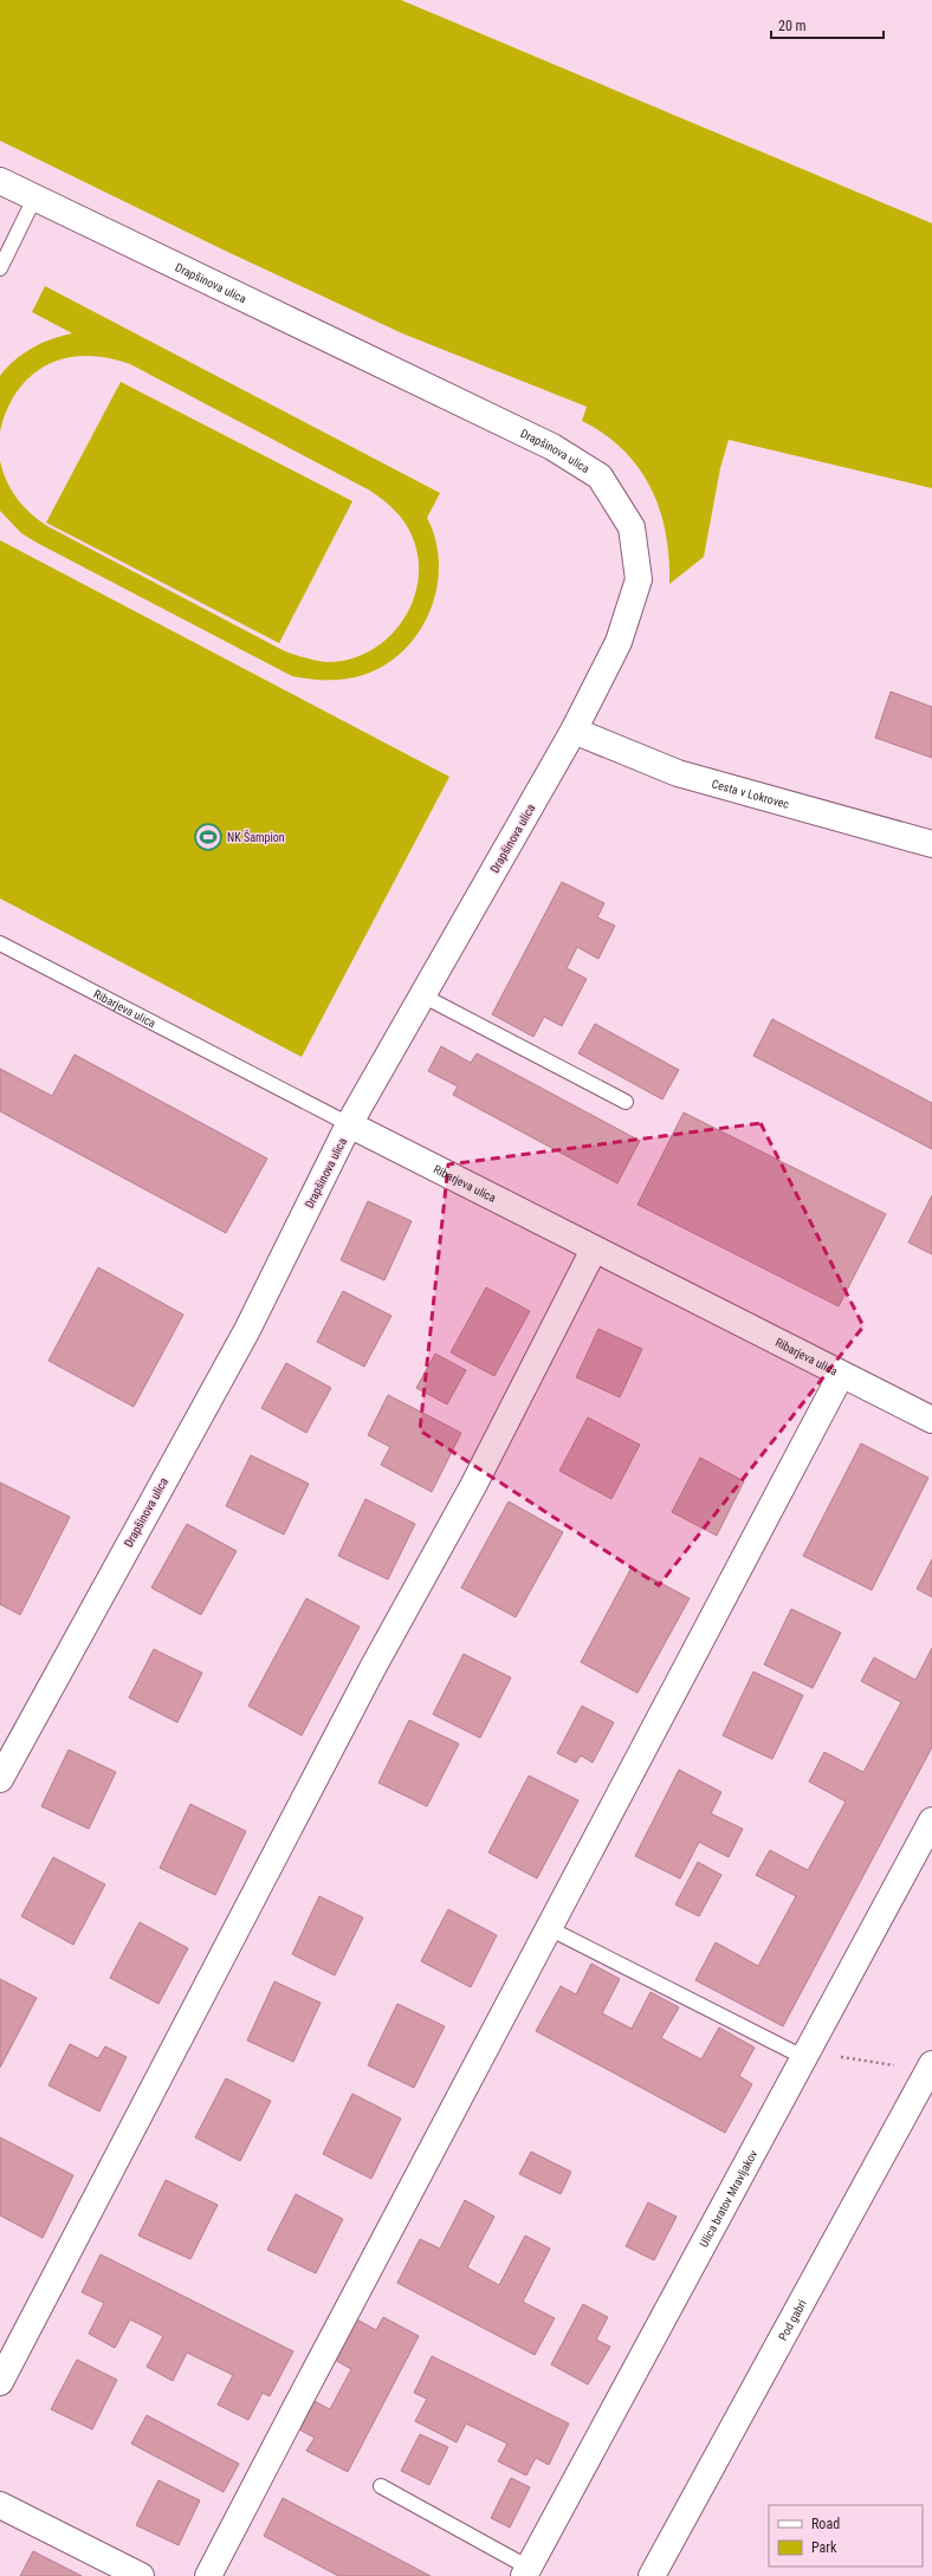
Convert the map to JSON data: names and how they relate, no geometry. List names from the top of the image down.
{
  "streets": {
    "street": [
      "Drapšinova ulica",
      "Cesta v Lokrovec",
      "Ribarjeva ulica",
      "Ulica bratov Mravljakov",
      "Pod gabri"
    ]
  },
  "crossings": [
    ["Drapšinova ulica", "Cesta v Lokrovec"],
    ["Drapšinova ulica", "Ribarjeva ulica"]
  ],
  "places": {
    "sports": ["NK Šampion"]
  },
  "legend": ["Road", "Park"],
  "scale_bar": "20 m"
}
